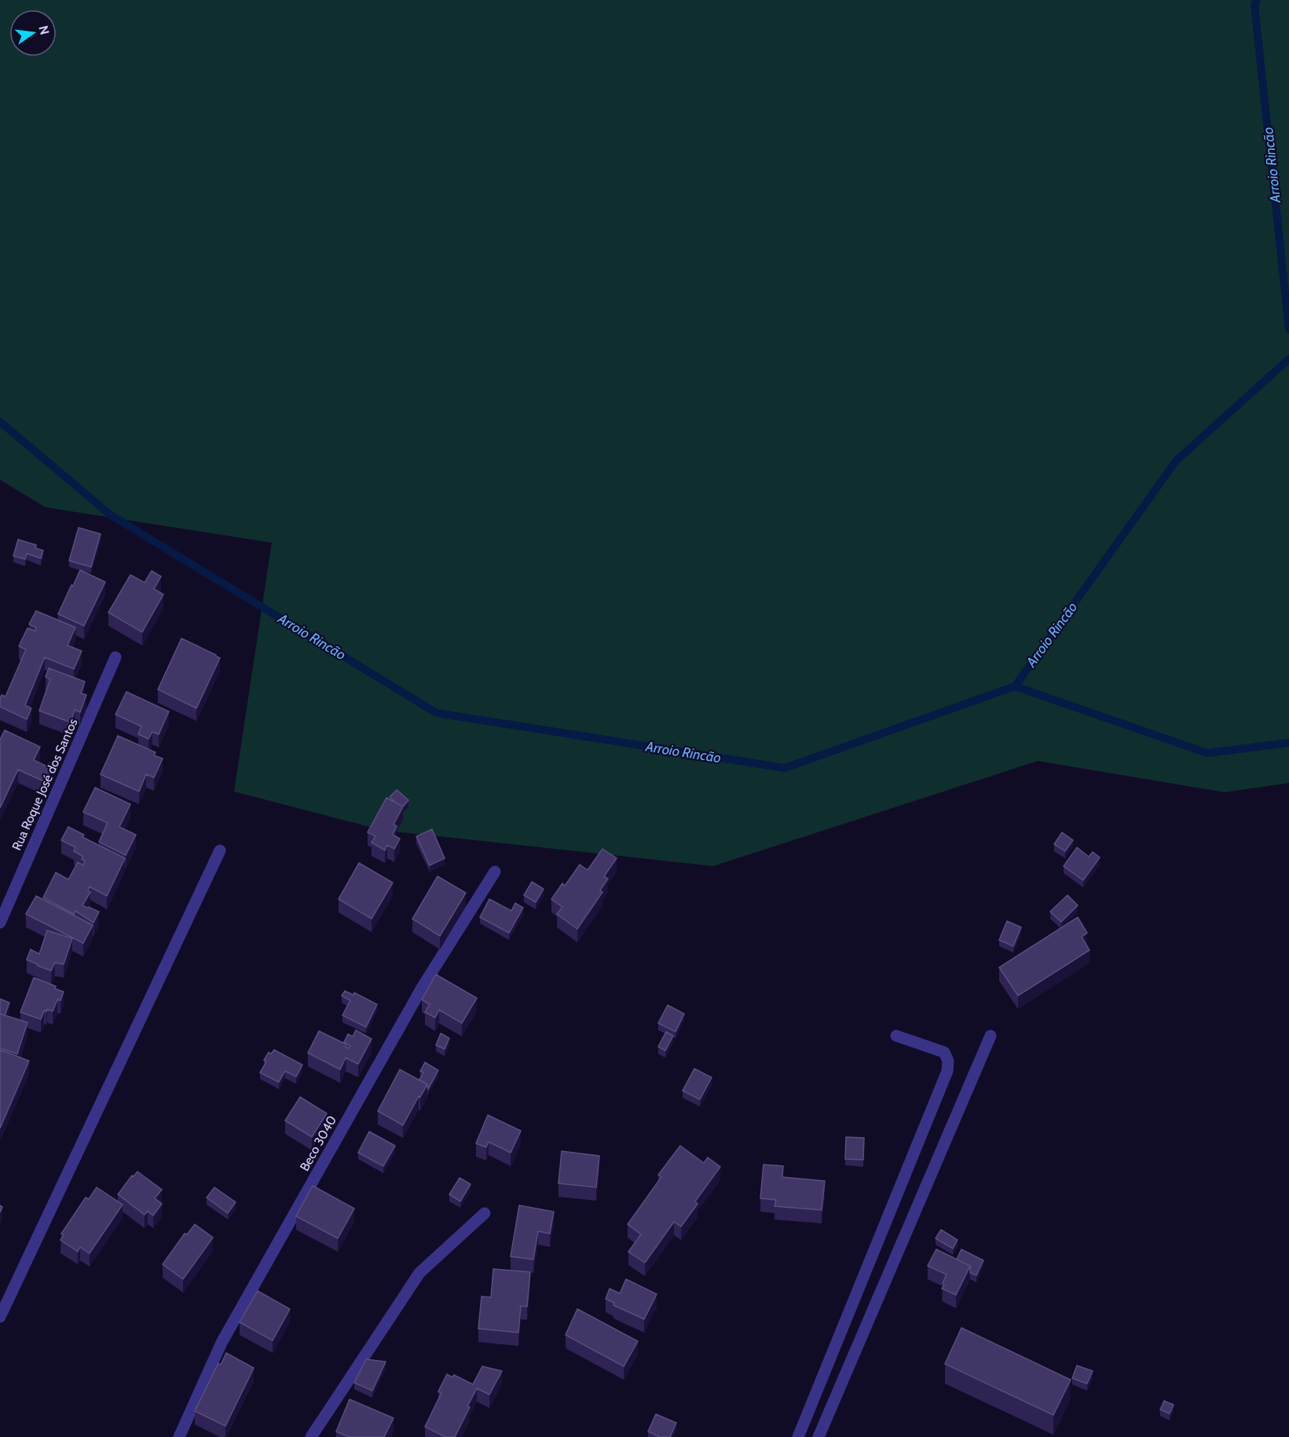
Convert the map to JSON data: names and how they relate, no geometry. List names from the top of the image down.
{
  "streets": {
    "street": ["Rua Roque José dos Santos", "Beco 3040"]
  },
  "water": ["Arroio Rincão"],
  "north": "right"
}
